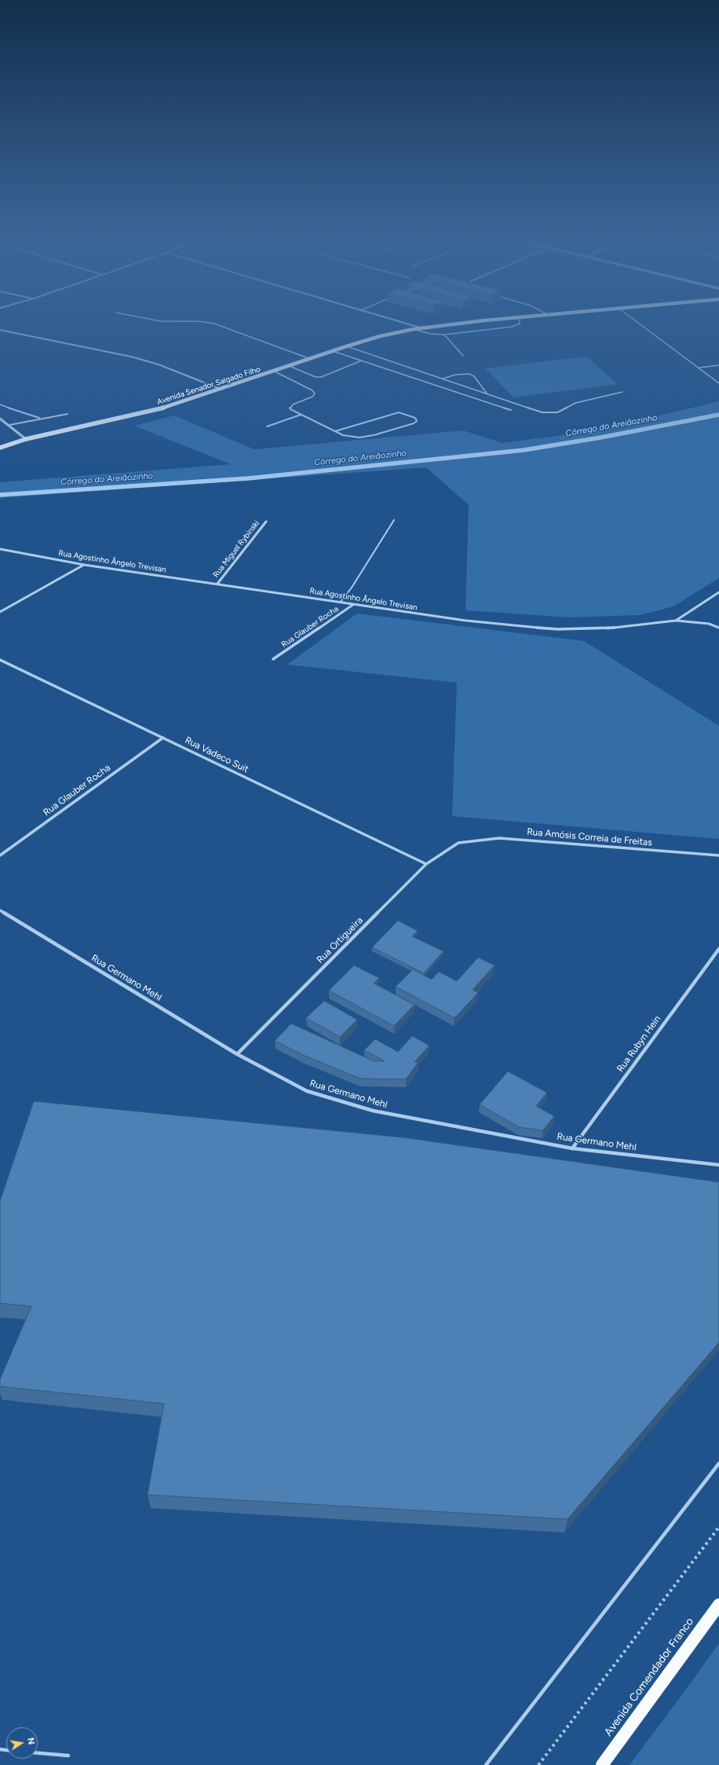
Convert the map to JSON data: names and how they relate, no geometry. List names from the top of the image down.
{
  "streets": {
    "highway": ["Avenida Comendador Franco"],
    "main road": ["Avenida Senador Salgado Filho"],
    "street": [
      "Rua Miguel Rybinski",
      "Rua Agostinho Ângelo Trevisan",
      "Rua Glauber Rocha",
      "Rua Vadeco Suit",
      "Rua Amósis Correia de Freitas",
      "Rua Ortigueira",
      "Rua Germano Mehl",
      "Rua Rubyn Hein"
    ]
  },
  "crossings": [
    ["Rua Miguel Rybinski", "Rua Agostinho Ângelo Trevisan"],
    ["Rua Agostinho Ângelo Trevisan", "Rua Glauber Rocha"],
    ["Rua Glauber Rocha", "Rua Vadeco Suit"],
    ["Rua Vadeco Suit", "Rua Ortigueira"],
    ["Rua Amósis Correia de Freitas", "Rua Ortigueira"],
    ["Rua Ortigueira", "Rua Germano Mehl"],
    ["Rua Germano Mehl", "Rua Rubyn Hein"]
  ],
  "water": ["Córrego do Areiãozinho"],
  "north": "right"
}
